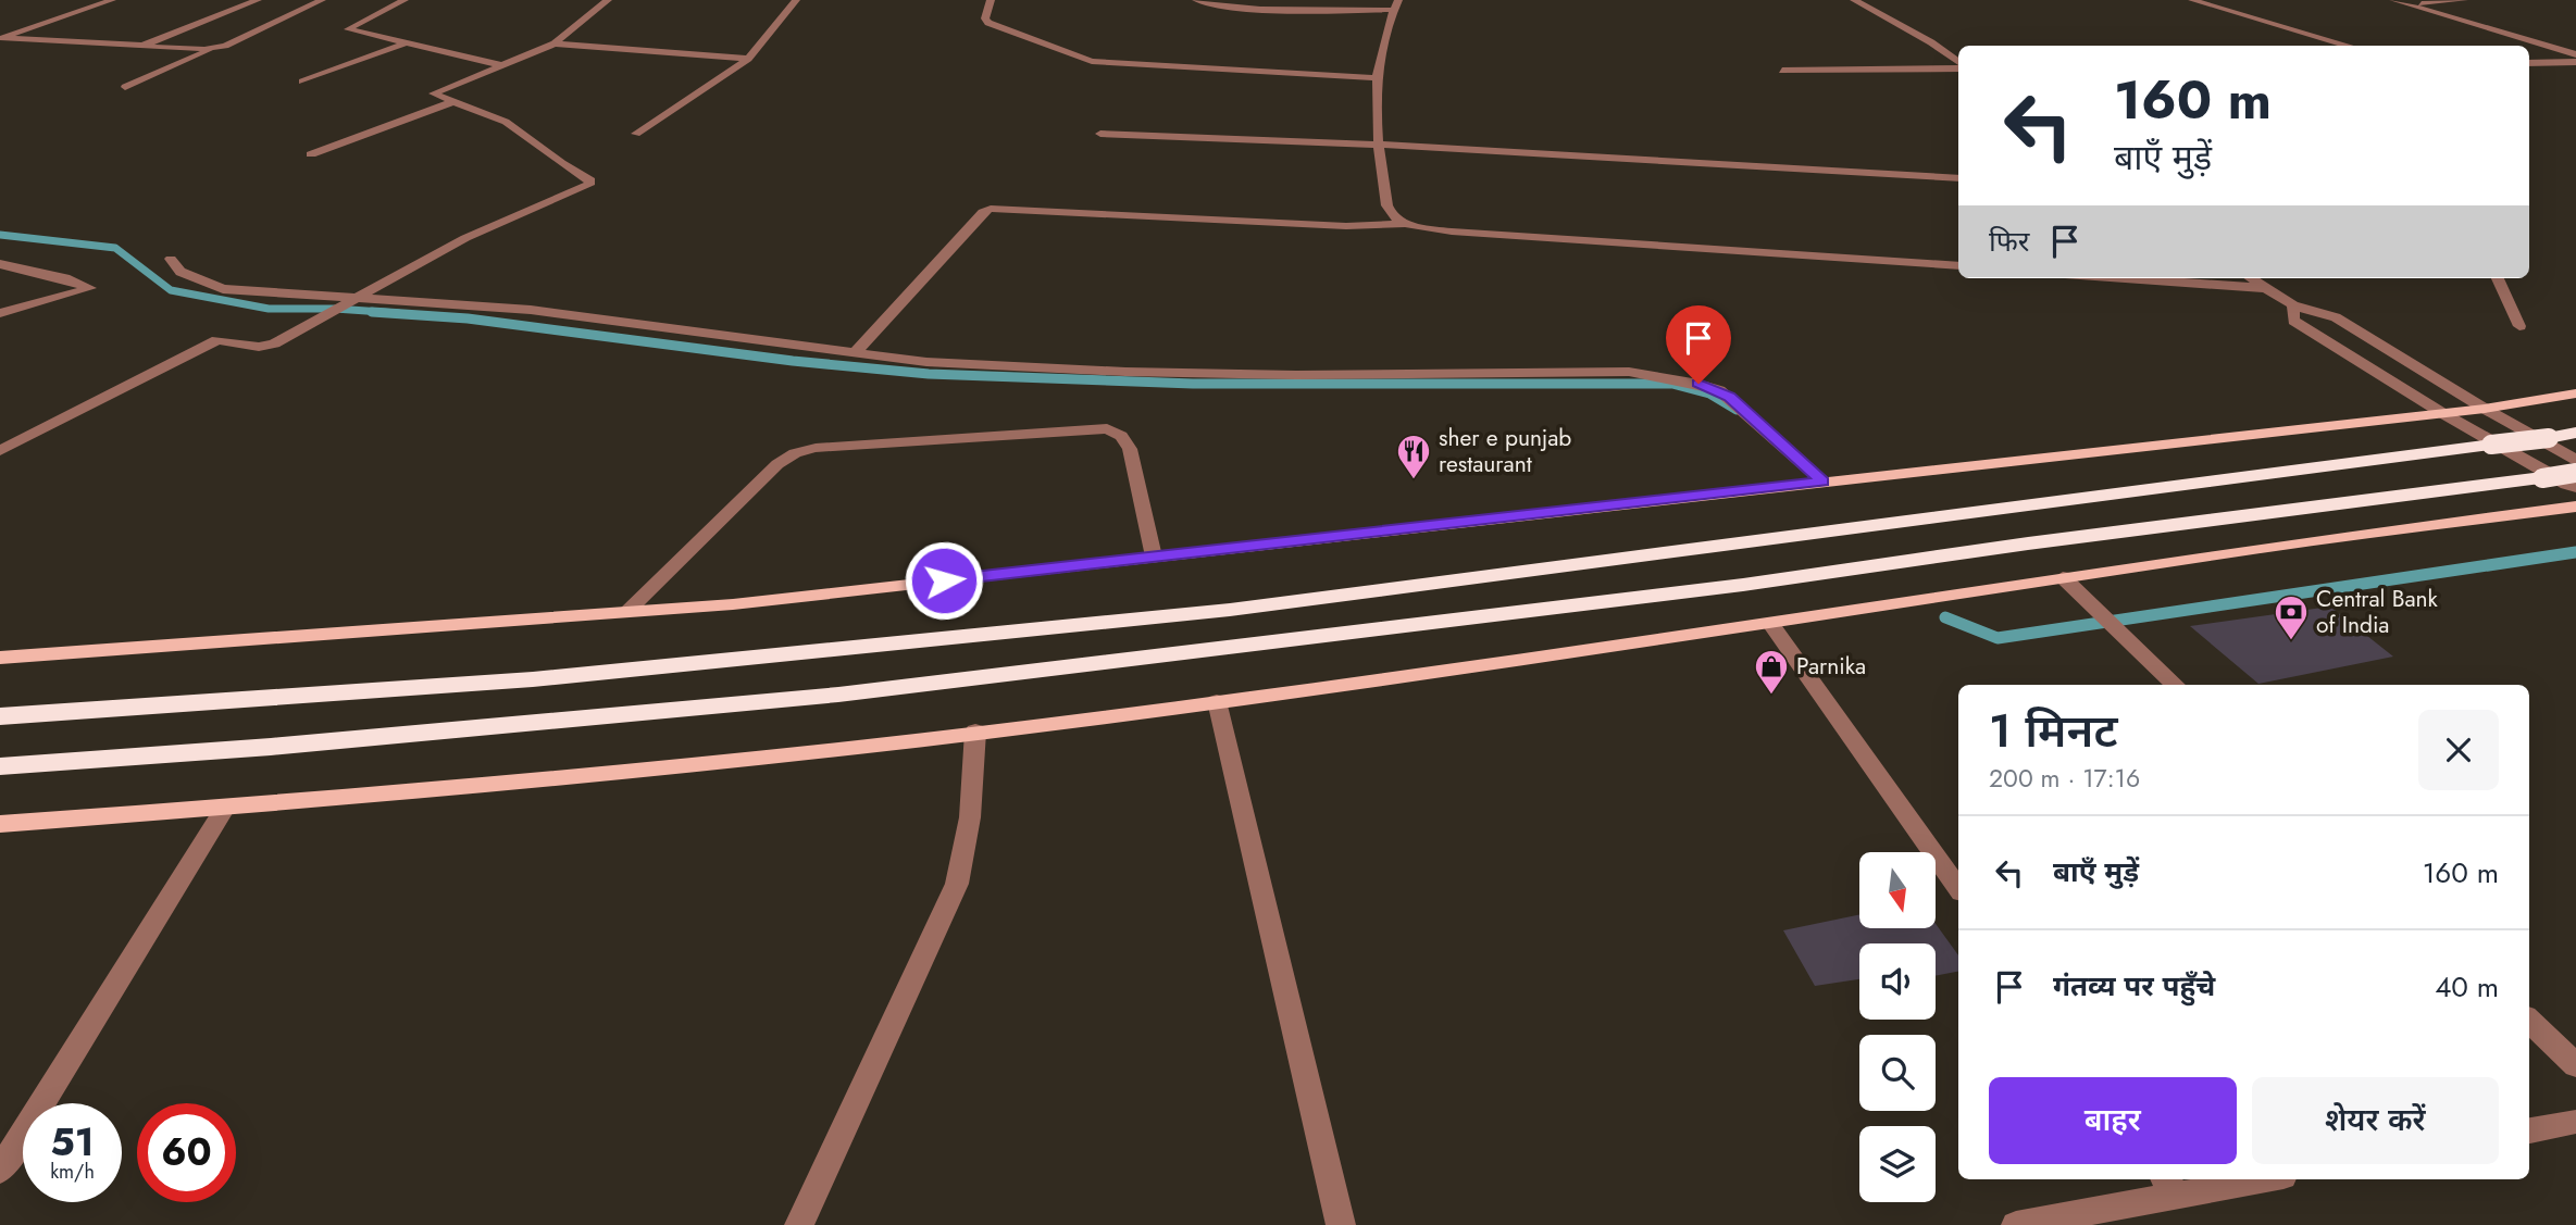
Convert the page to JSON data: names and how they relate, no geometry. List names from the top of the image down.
{
  "places": {
    "restaurant": ["sher e punjab restaurant"],
    "bank": ["Central Bank of India"],
    "shop": ["Parnika"]
  },
  "north": "bottom",
  "page": {
    "turn": ["160 m", "बाएँ मुड़ें"],
    "then": "फिर",
    "heading": ["1 मिनट", "200 m · 17:16"],
    "list": [
      {
        "name": "बाएँ मुड़ें",
        "value": "160 m"
      },
      {
        "name": "गंतव्य पर पहुँचे",
        "value": "40 m"
      }
    ],
    "buttons": ["बाहर", "शेयर करें"],
    "speed": "51 km/h",
    "limit": "60"
  }
}
